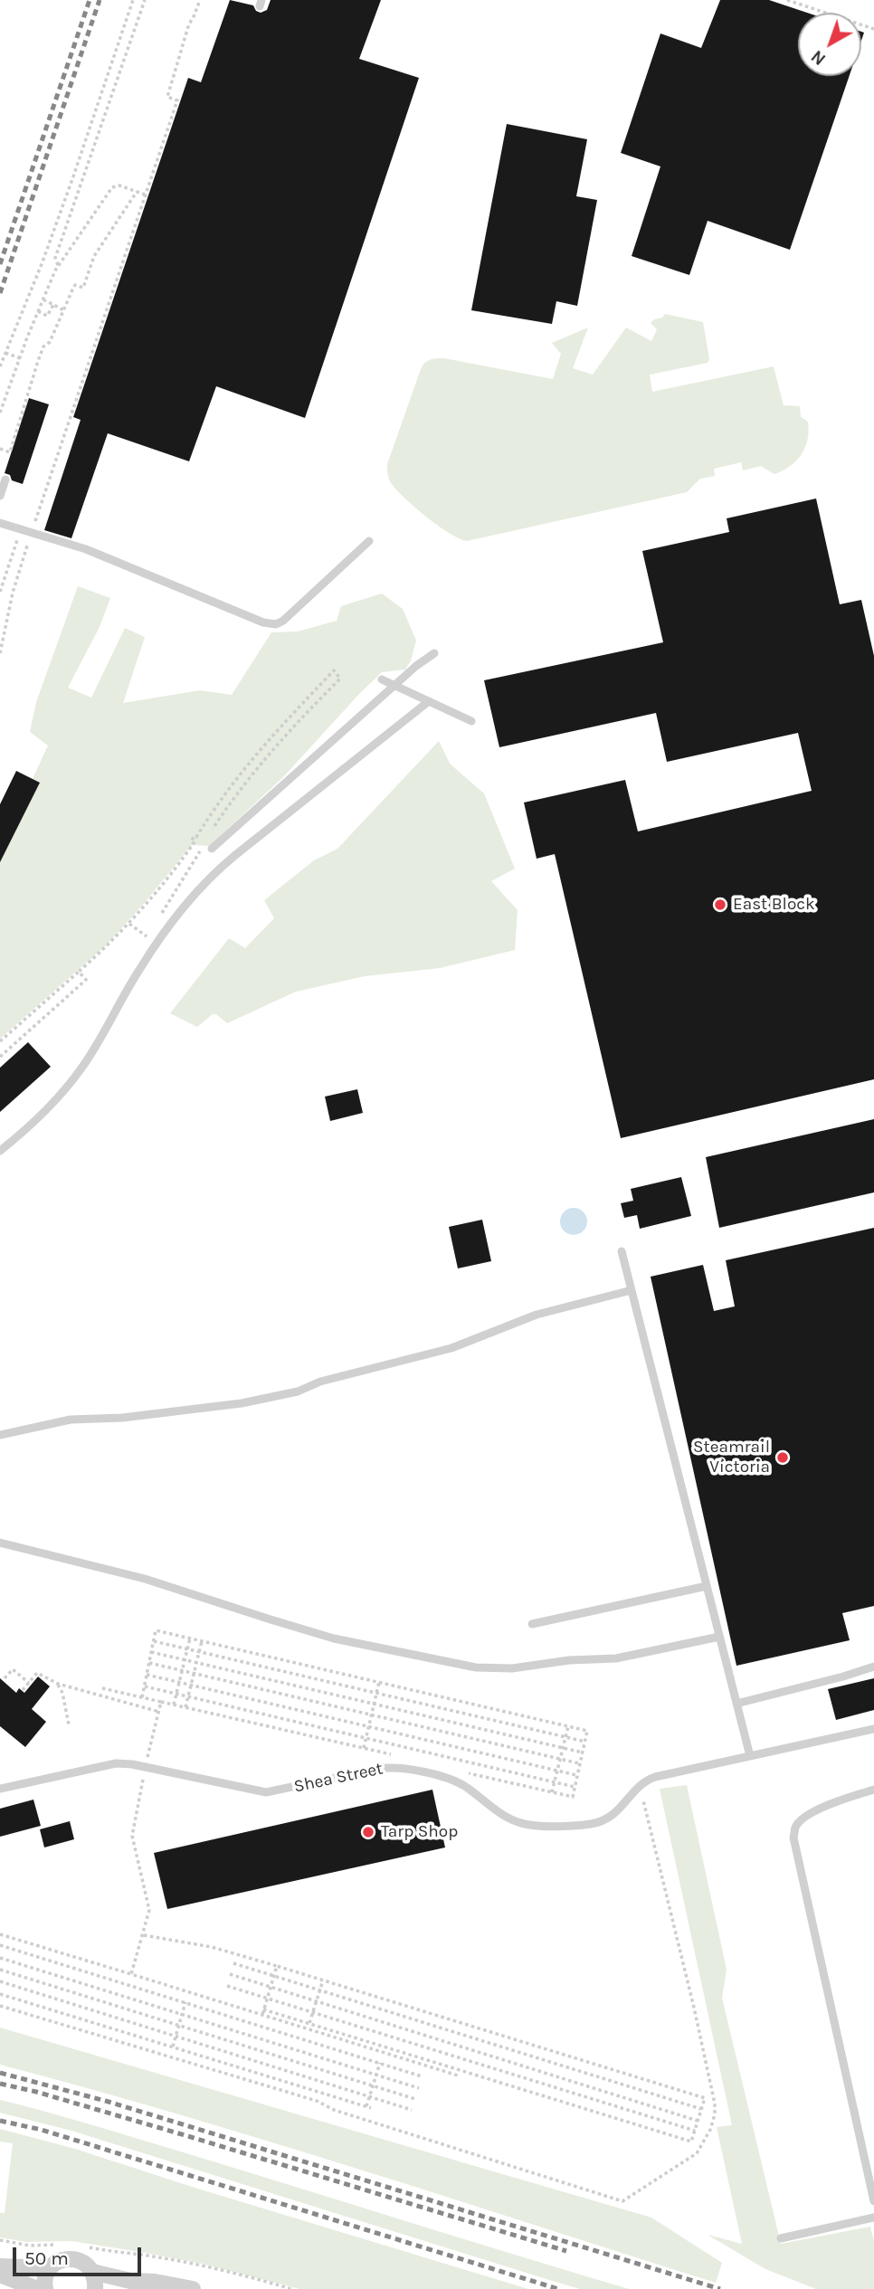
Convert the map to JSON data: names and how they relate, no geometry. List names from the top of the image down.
{
  "streets": {
    "lane": ["Shea Street"]
  },
  "places": ["East Block", "Steamrail Victoria", "Tarp Shop"],
  "scale_bar": "50 m",
  "north": "bottom left"
}
